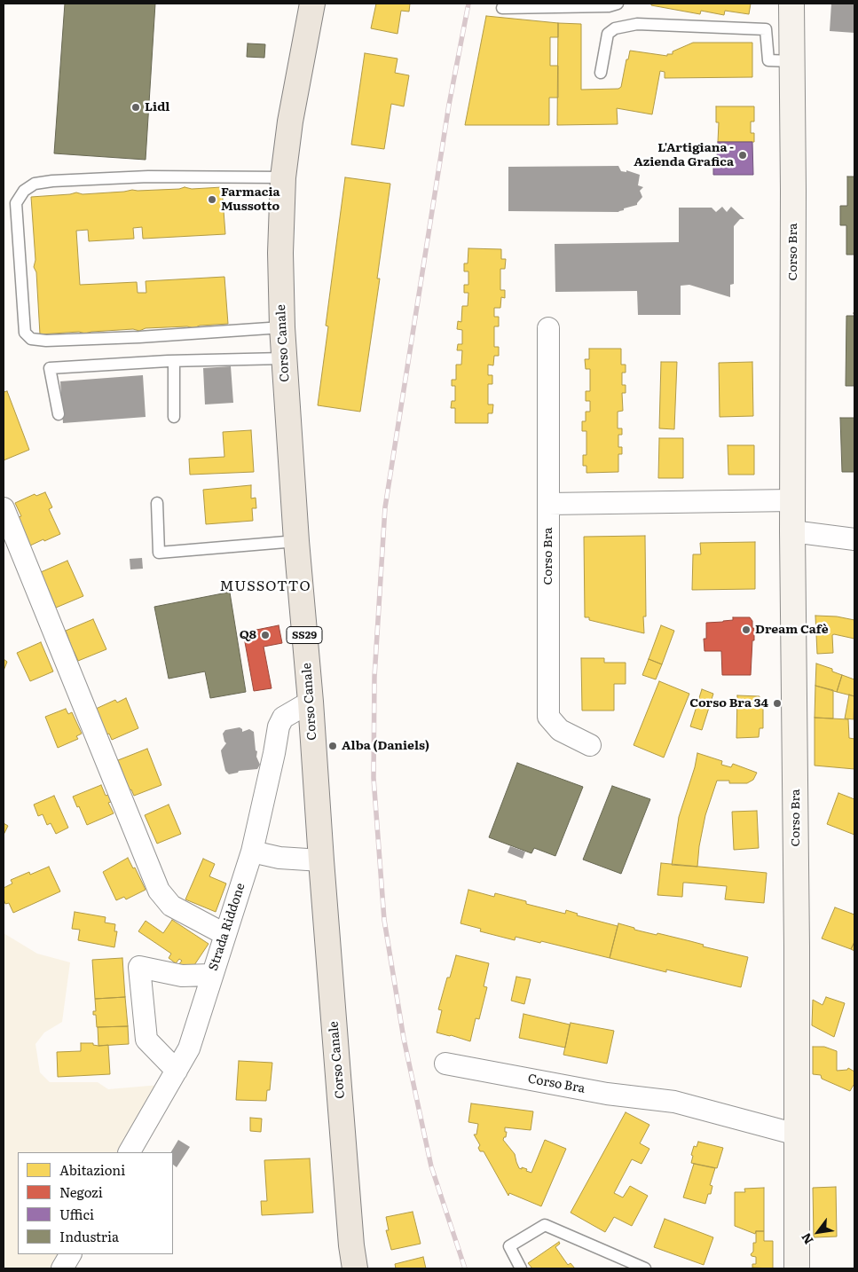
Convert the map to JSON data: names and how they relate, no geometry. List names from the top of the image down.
{
  "streets": {
    "main road": ["Corso Canale", "SS29"],
    "street": ["Corso Bra", "Strada Riddone"]
  },
  "crossings": [
    ["Corso Canale", "Strada Riddone"]
  ],
  "districts": ["MUSSOTTO"],
  "places": [
    "Lidl",
    "L'Artigiana - Azienda Grafica",
    "Farmacia Mussotto",
    "Dream Cafè",
    "Q8",
    "Corso Bra 34",
    "Alba (Daniels)"
  ],
  "legend": [
    "Abitazioni",
    "Negozi",
    "Uffici",
    "Industria"
  ],
  "north": "bottom left"
}
